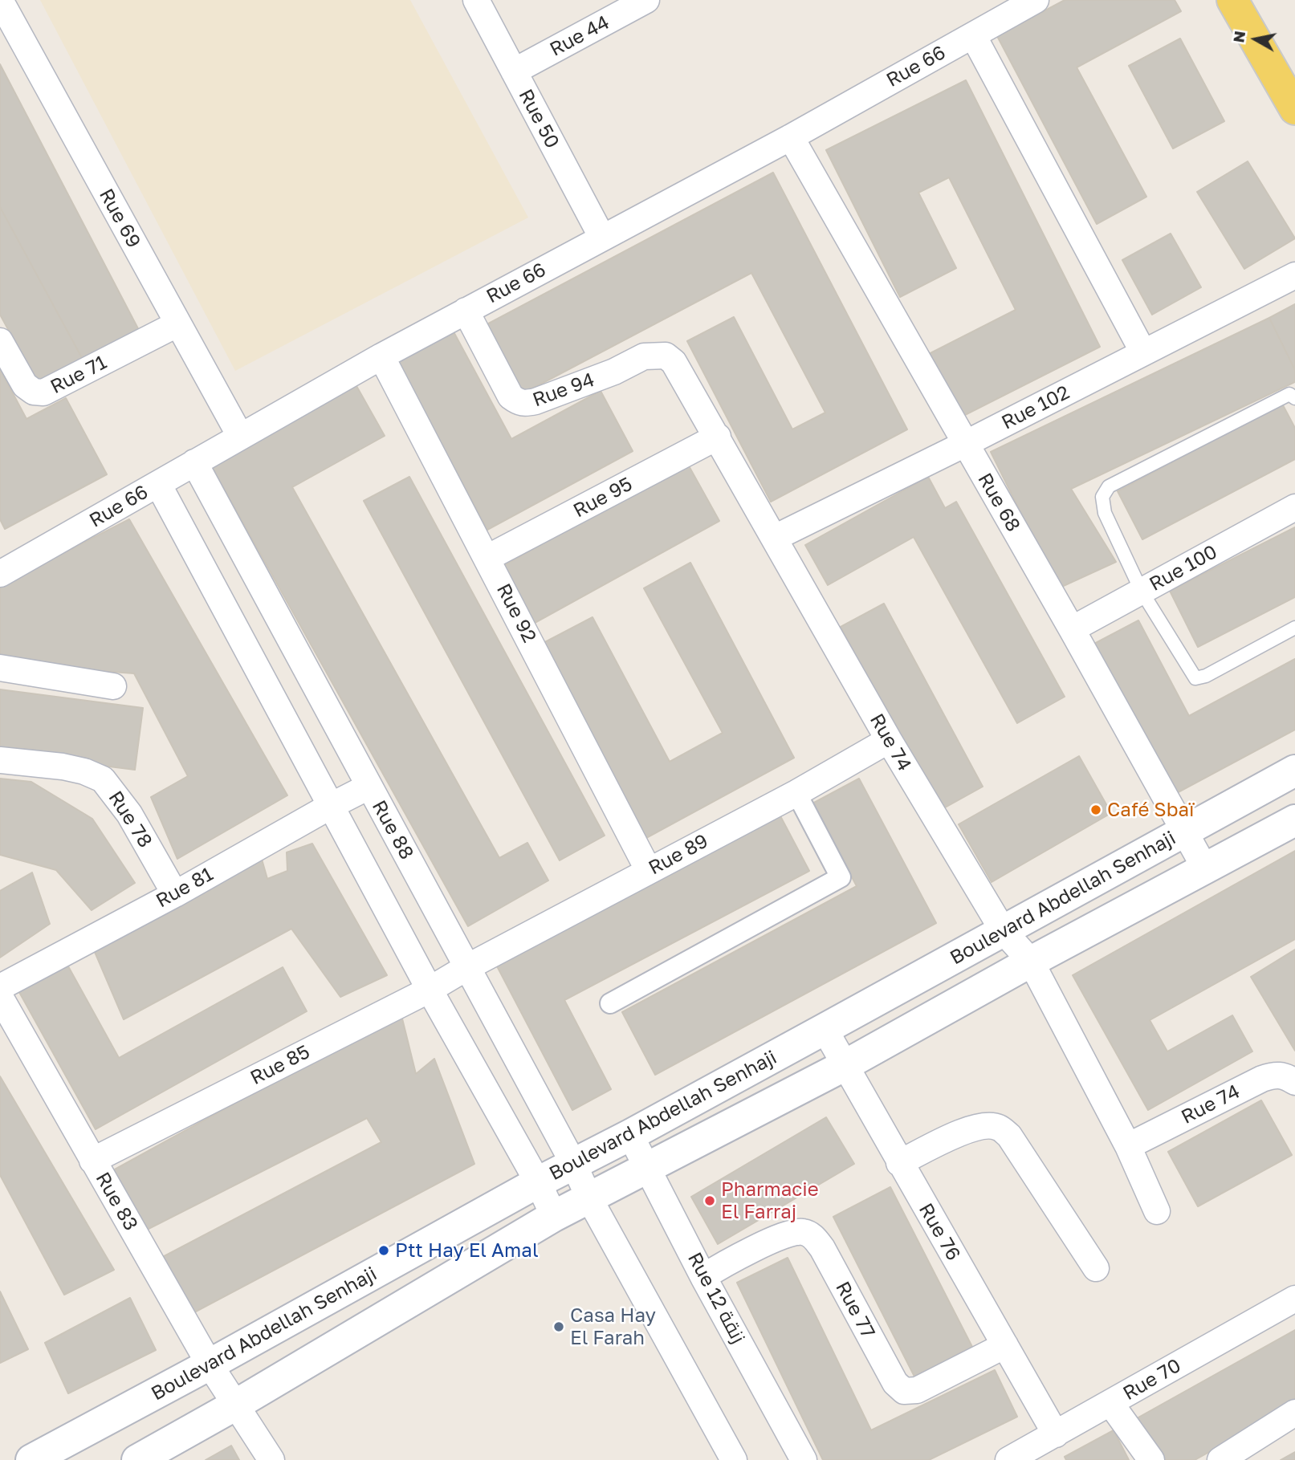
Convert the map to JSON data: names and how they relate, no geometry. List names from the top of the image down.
{
  "streets": {
    "street": [
      "Rue 44",
      "Rue 66",
      "Rue 50",
      "Rue 69",
      "Rue 71",
      "Rue 94",
      "Rue 102",
      "Rue 95",
      "Rue 68",
      "Rue 100",
      "Rue 92",
      "Rue 74",
      "Rue 78",
      "Rue 88",
      "Rue 89",
      "Rue 81",
      "Boulevard Abdellah Senhaji",
      "Rue 85",
      "Rue 83",
      "Rue 76",
      "Rue 12 زنقة",
      "Rue 77",
      "Rue 70"
    ]
  },
  "crossings": [
    ["Rue 44", "Rue 50"],
    ["Rue 66", "Rue 50"],
    ["Rue 66", "Rue 69"],
    ["Rue 66", "Rue 94"],
    ["Rue 66", "Rue 68"],
    ["Rue 66", "Rue 92"],
    ["Rue 66", "Rue 88"],
    ["Rue 69", "Rue 71"],
    ["Rue 94", "Rue 74"],
    ["Rue 102", "Rue 68"],
    ["Rue 102", "Rue 74"],
    ["Rue 95", "Rue 92"],
    ["Rue 95", "Rue 74"],
    ["Rue 68", "Rue 100"],
    ["Rue 68", "Boulevard Abdellah Senhaji"],
    ["Rue 92", "Rue 89"],
    ["Rue 74", "Rue 89"],
    ["Rue 74", "Boulevard Abdellah Senhaji"],
    ["Rue 78", "Rue 81"],
    ["Rue 88", "Rue 89"],
    ["Rue 88", "Rue 81"],
    ["Rue 88", "Boulevard Abdellah Senhaji"],
    ["Rue 88", "Rue 85"],
    ["Rue 89", "Rue 85"],
    ["Boulevard Abdellah Senhaji", "Rue 83"],
    ["Boulevard Abdellah Senhaji", "Rue 76"],
    ["Boulevard Abdellah Senhaji", "Rue 12 زنقة"],
    ["Rue 85", "Rue 83"],
    ["Rue 76", "Rue 77"],
    ["Rue 76", "Rue 70"],
    ["Rue 12 زنقة", "Rue 77"]
  ],
  "places": [
    "Café Sbaï",
    "Pharmacie El Farraj",
    "Ptt Hay El Amal",
    "Casa Hay El Farah"
  ],
  "north": "left"
}
